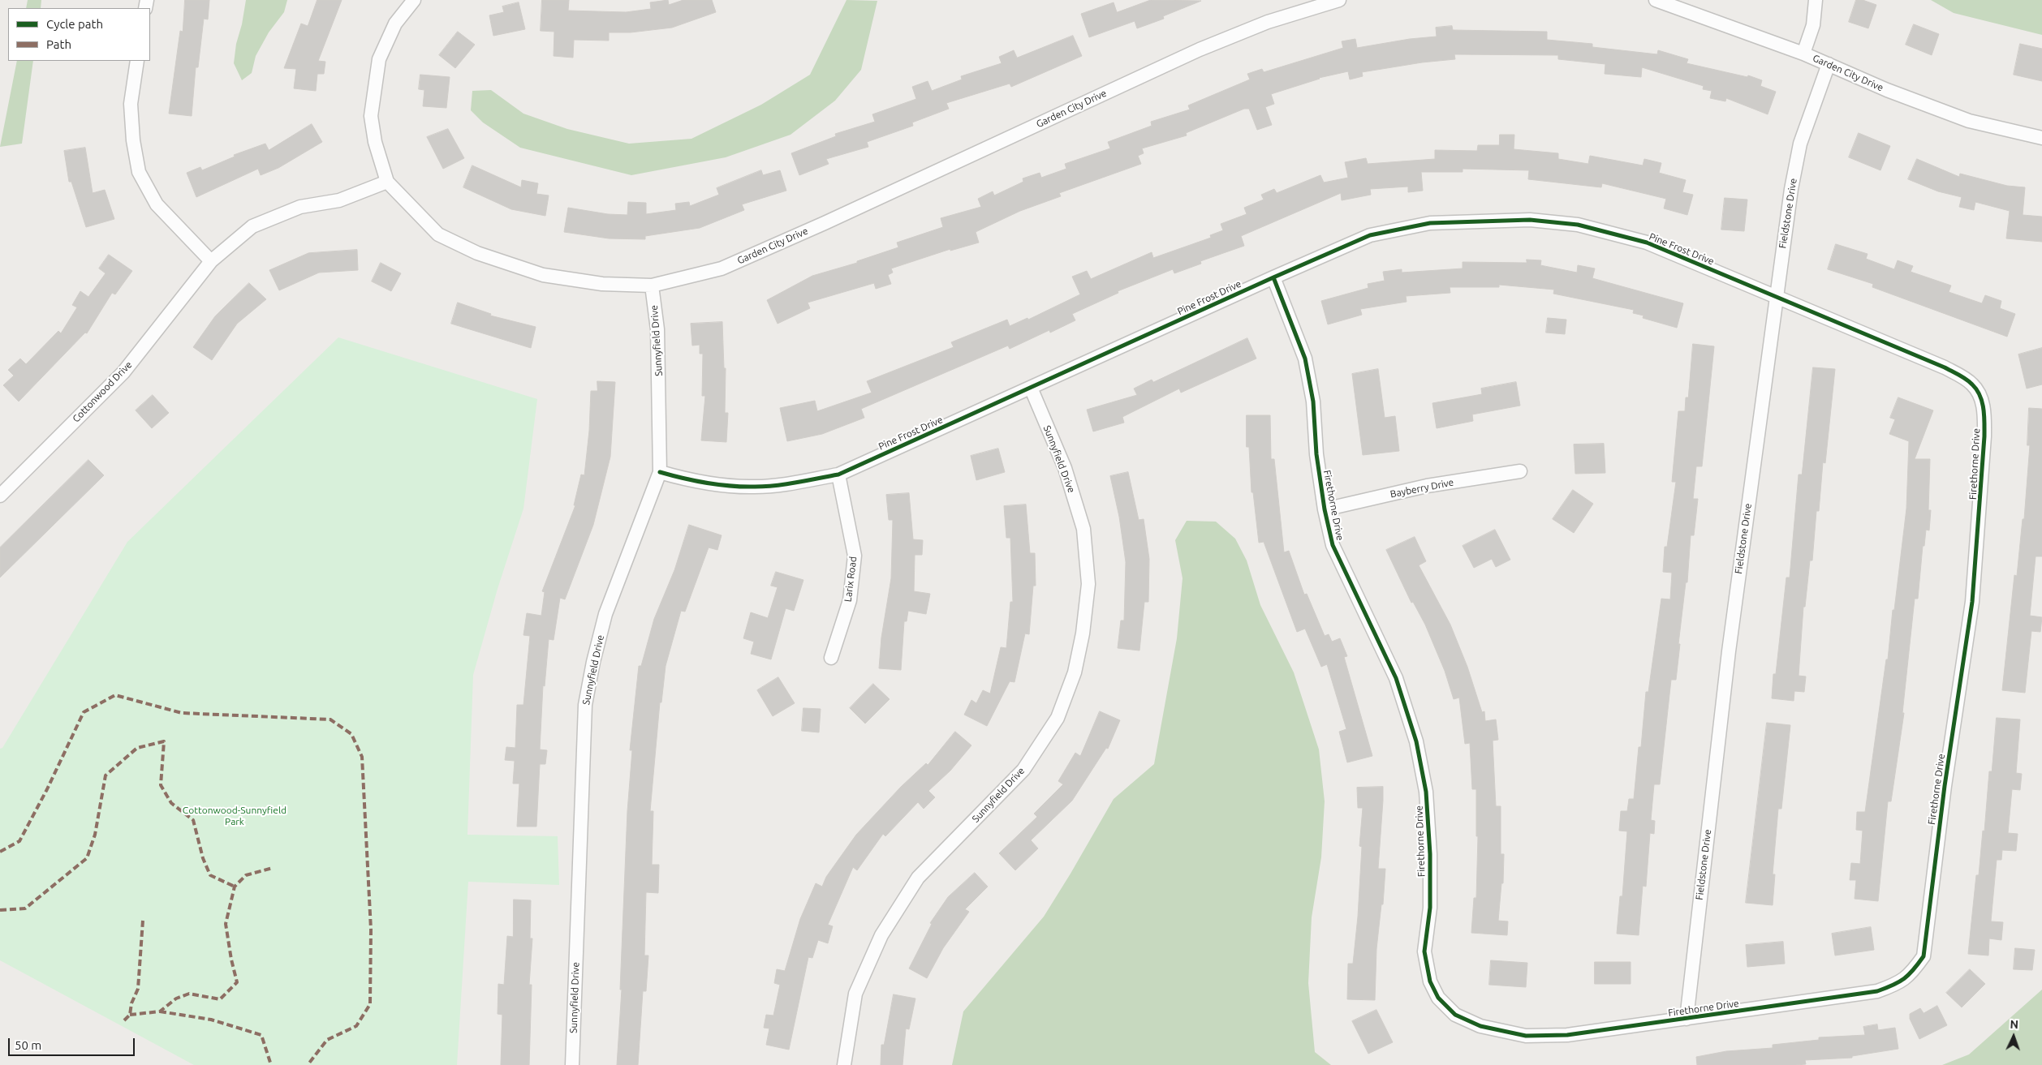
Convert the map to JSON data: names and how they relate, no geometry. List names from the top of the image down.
{
  "streets": {
    "street": [
      "Garden City Drive",
      "Fieldstone Drive",
      "Pine Frost Drive",
      "Sunnyfield Drive",
      "Cottonwood Drive",
      "Firethorne Drive",
      "Bayberry Drive",
      "Larix Road"
    ]
  },
  "crossings": [
    ["Garden City Drive", "Fieldstone Drive"],
    ["Garden City Drive", "Sunnyfield Drive"],
    ["Garden City Drive", "Cottonwood Drive"],
    ["Fieldstone Drive", "Pine Frost Drive"],
    ["Fieldstone Drive", "Firethorne Drive"],
    ["Pine Frost Drive", "Sunnyfield Drive"],
    ["Pine Frost Drive", "Firethorne Drive"],
    ["Pine Frost Drive", "Larix Road"],
    ["Firethorne Drive", "Bayberry Drive"]
  ],
  "parks": ["Cottonwood-Sunnyfield Park"],
  "legend": ["Cycle path", "Path"],
  "scale_bar": "50 m",
  "north": "top"
}
